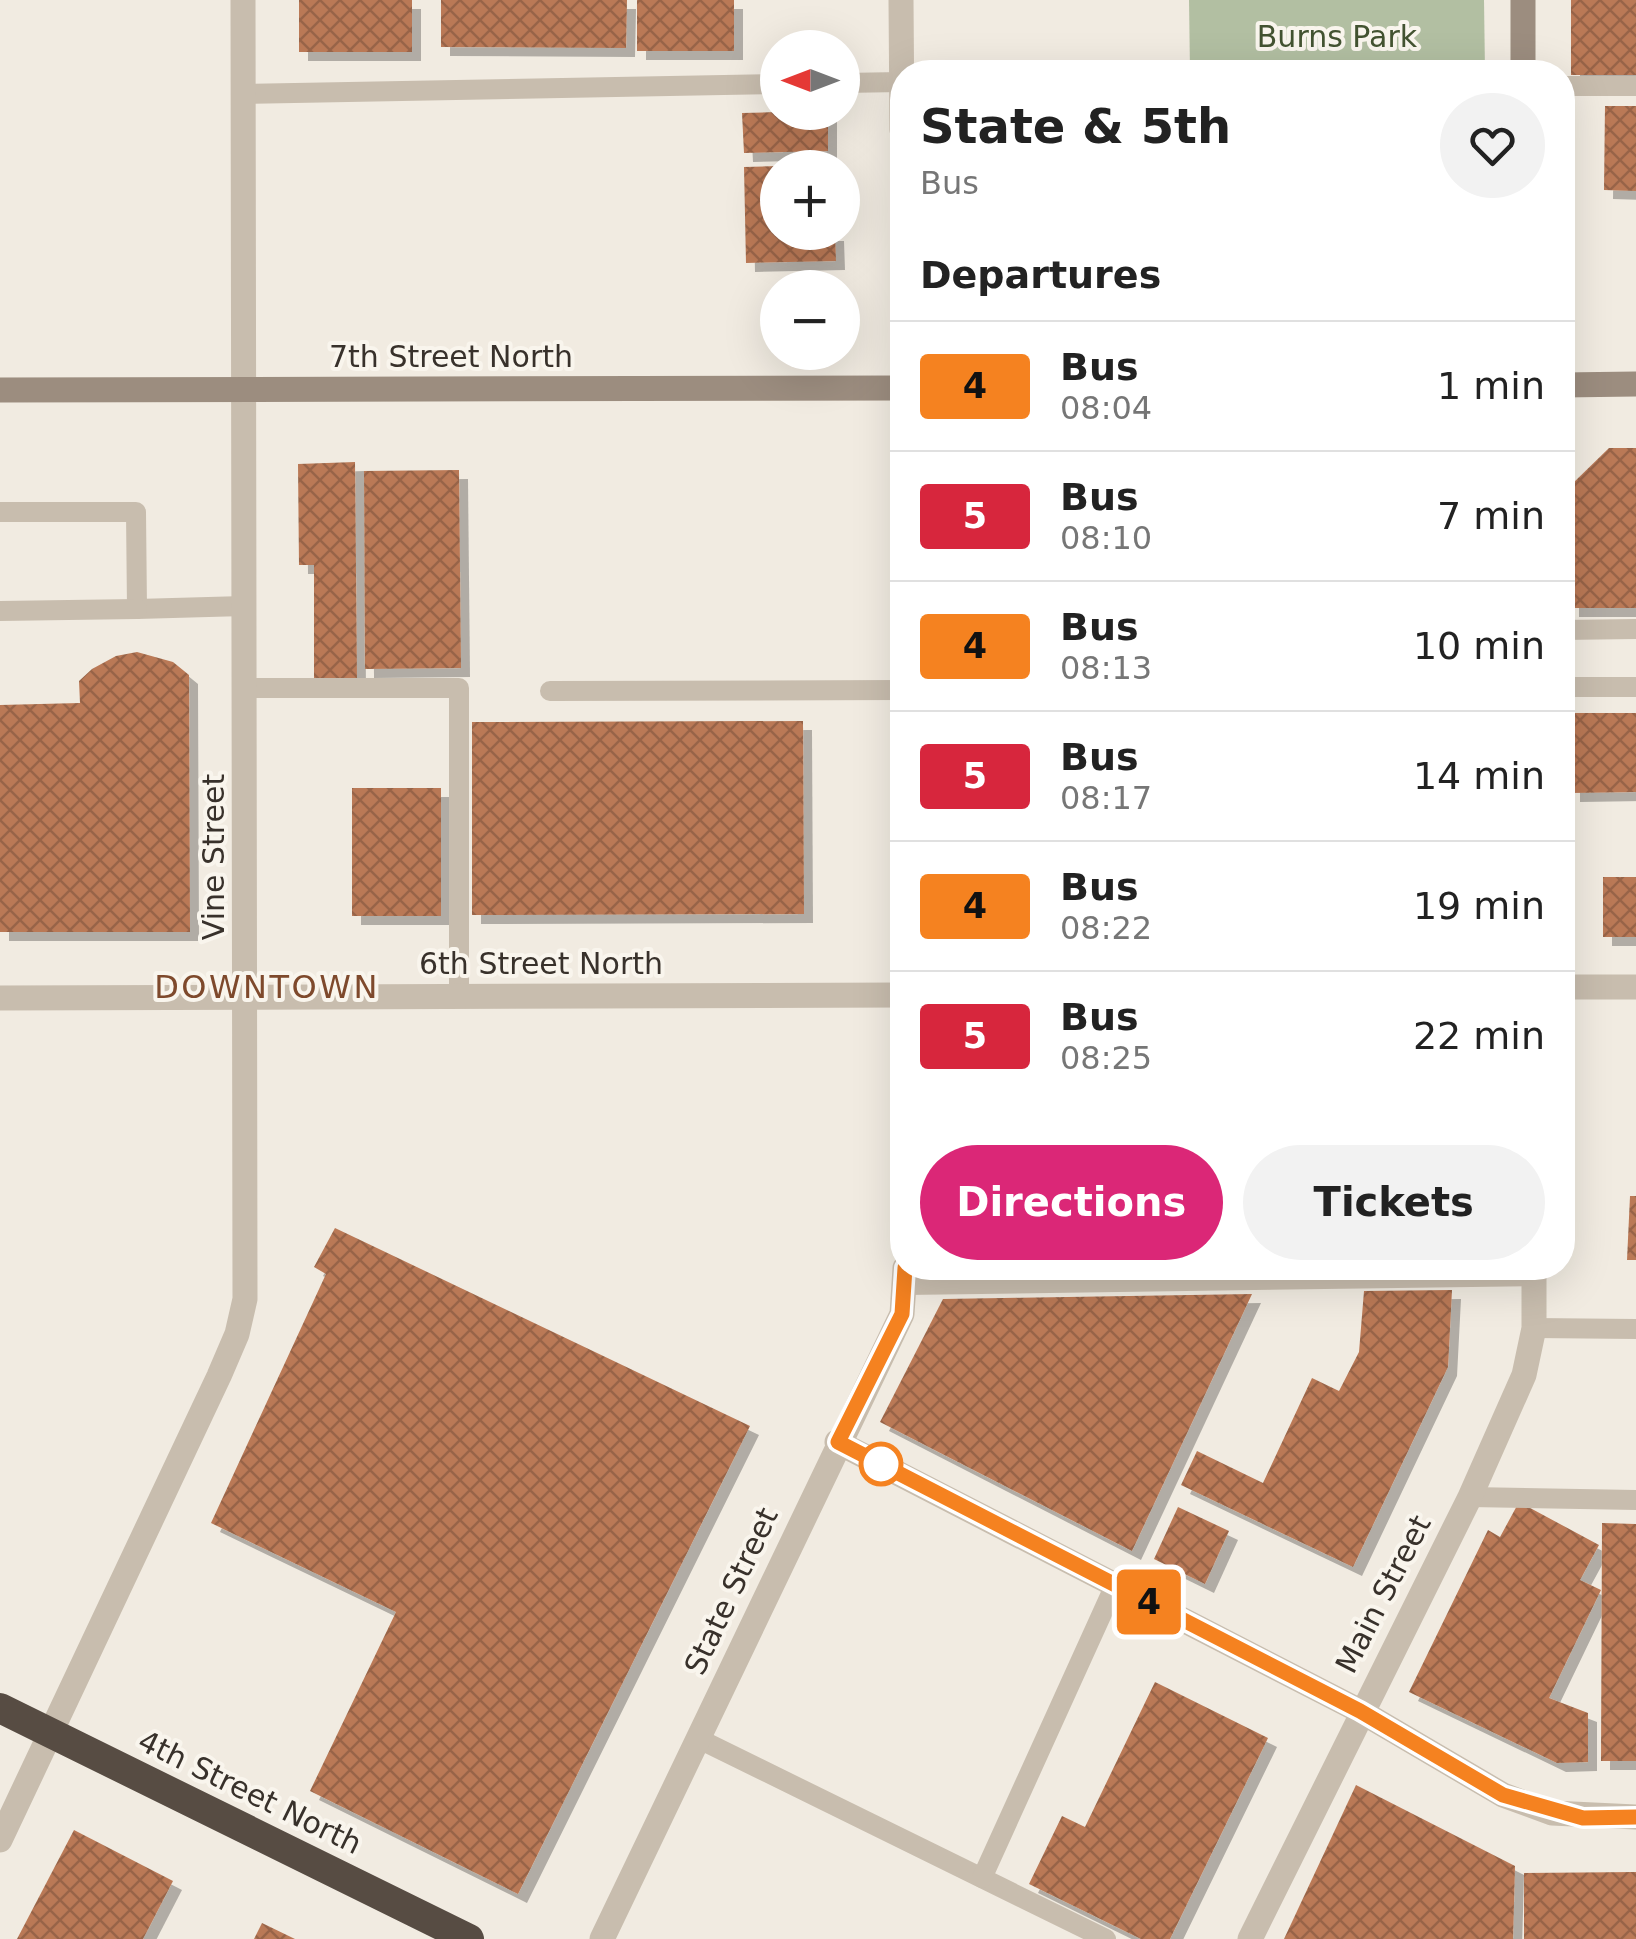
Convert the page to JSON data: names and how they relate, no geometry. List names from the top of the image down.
{
  "streets": {
    "highway": ["4th Street North"],
    "main road": ["7th Street North"],
    "street": [
      "Vine Street",
      "6th Street North",
      "State Street",
      "Main Street"
    ]
  },
  "crossings": [
    ["7th Street North", "Vine Street"],
    ["Vine Street", "6th Street North"],
    ["Vine Street", "4th Street North"]
  ],
  "districts": ["DOWNTOWN"],
  "parks": ["Burns Park"],
  "lines": ["bus line 4"],
  "north": "left",
  "page": {
    "on_map": "4",
    "map_buttons": ["+", "−"],
    "heading": [
      ["State & 5th", "Bus"],
      "Departures"
    ],
    "list": [
      {
        "mark": "4",
        "name": "Bus",
        "note": "08:04",
        "value": "1 min"
      },
      {
        "mark": "5",
        "name": "Bus",
        "note": "08:10",
        "value": "7 min"
      },
      {
        "mark": "4",
        "name": "Bus",
        "note": "08:13",
        "value": "10 min"
      },
      {
        "mark": "5",
        "name": "Bus",
        "note": "08:17",
        "value": "14 min"
      },
      {
        "mark": "4",
        "name": "Bus",
        "note": "08:22",
        "value": "19 min"
      },
      {
        "mark": "5",
        "name": "Bus",
        "note": "08:25",
        "value": "22 min"
      }
    ],
    "buttons": ["Directions", "Tickets"]
  }
}
